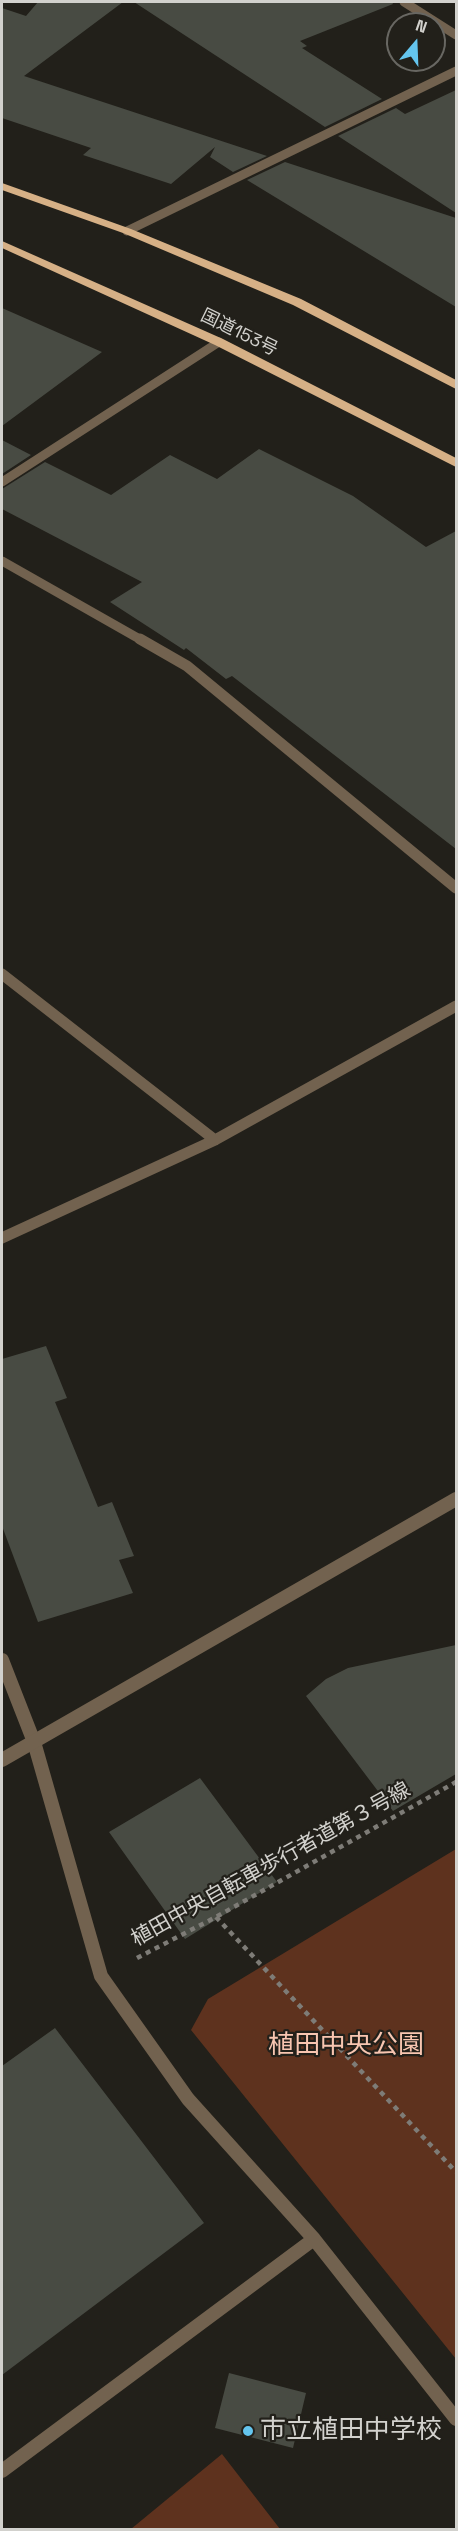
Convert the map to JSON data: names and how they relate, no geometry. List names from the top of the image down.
{
  "streets": {
    "highway": ["国道153号"],
    "path": ["植田中央自転車歩行者道第３号線"]
  },
  "parks": ["植田中央公園"],
  "places": ["市立植田中学校"],
  "north": "top"
}
